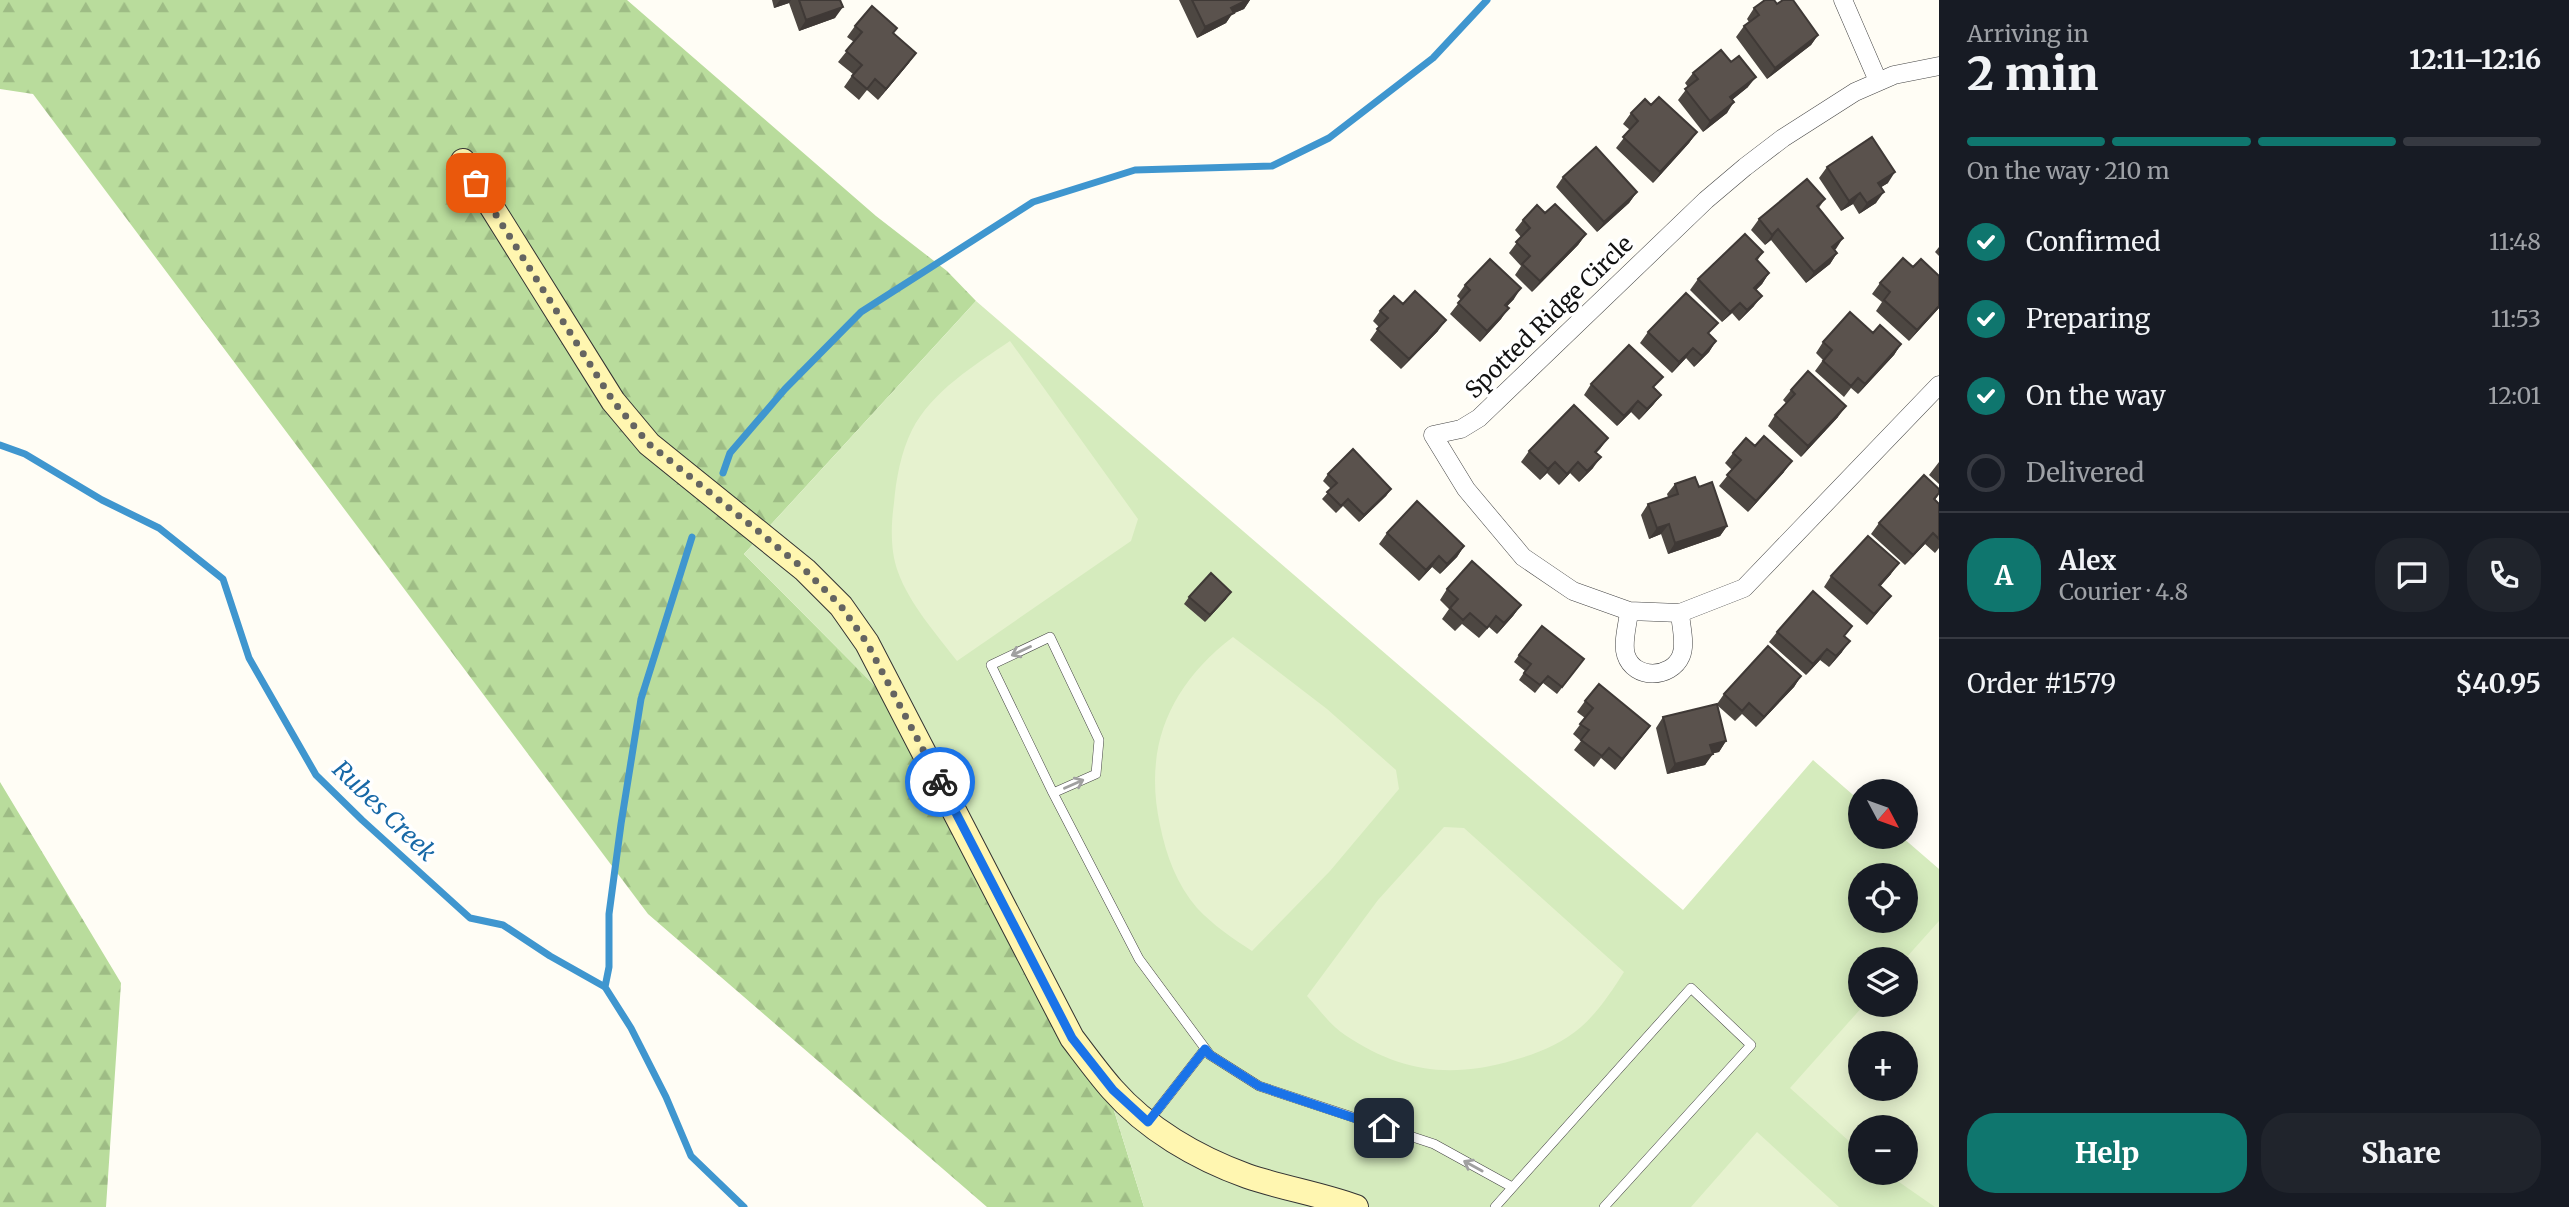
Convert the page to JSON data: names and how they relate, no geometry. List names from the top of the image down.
{
  "streets": {
    "street": ["Spotted Ridge Circle"]
  },
  "water": ["Rubes Creek"],
  "north": "bottom right",
  "page": {
    "heading": ["2 min", "Arriving in", "12:11–12:16"],
    "panel": [
      "Alex",
      "Courier · 4.8",
      "Order #1579",
      "$40.95"
    ],
    "bar": "On the way · 210 m",
    "list": [
      ["Confirmed", "11:48"],
      ["Preparing", "11:53"],
      ["On the way", "12:01"],
      "Delivered"
    ],
    "round": "A",
    "map_buttons": ["+", "−"],
    "buttons": ["Help", "Share"]
  }
}
